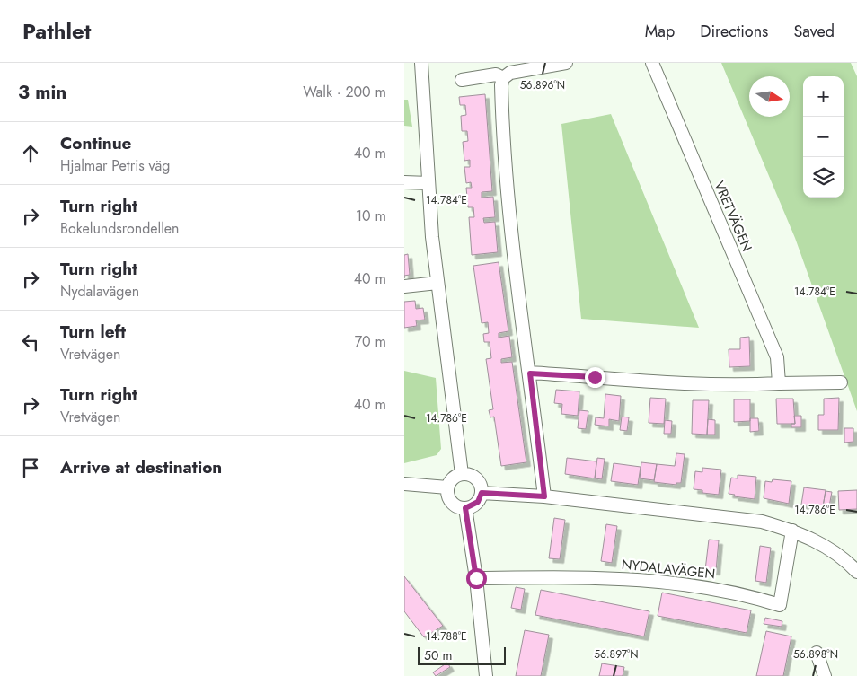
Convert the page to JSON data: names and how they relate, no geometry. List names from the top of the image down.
{
  "streets": {
    "street": ["VRETVÄGEN", "NYDALAVÄGEN"]
  },
  "scale_bar": "50 m",
  "north": "right",
  "page": {
    "header": "Pathlet",
    "nav": ["Map", "Directions", "Saved"],
    "heading": ["3 min", "Walk · 200 m"],
    "map_buttons": ["+", "−"],
    "list": [
      ["Continue", "Hjalmar Petris väg", "40 m"],
      ["Turn right", "Bokelundsrondellen", "10 m"],
      ["Turn right", "Nydalavägen", "40 m"],
      ["Turn left", "Vretvägen", "70 m"],
      ["Turn right", "Vretvägen", "40 m"],
      "Arrive at destination"
    ],
    "scale": "50 m"
  },
  "coordinates": [
    "56.896°N",
    "14.784°E",
    "14.786°E",
    "14.788°E",
    "56.897°N",
    "56.898°N"
  ]
}
